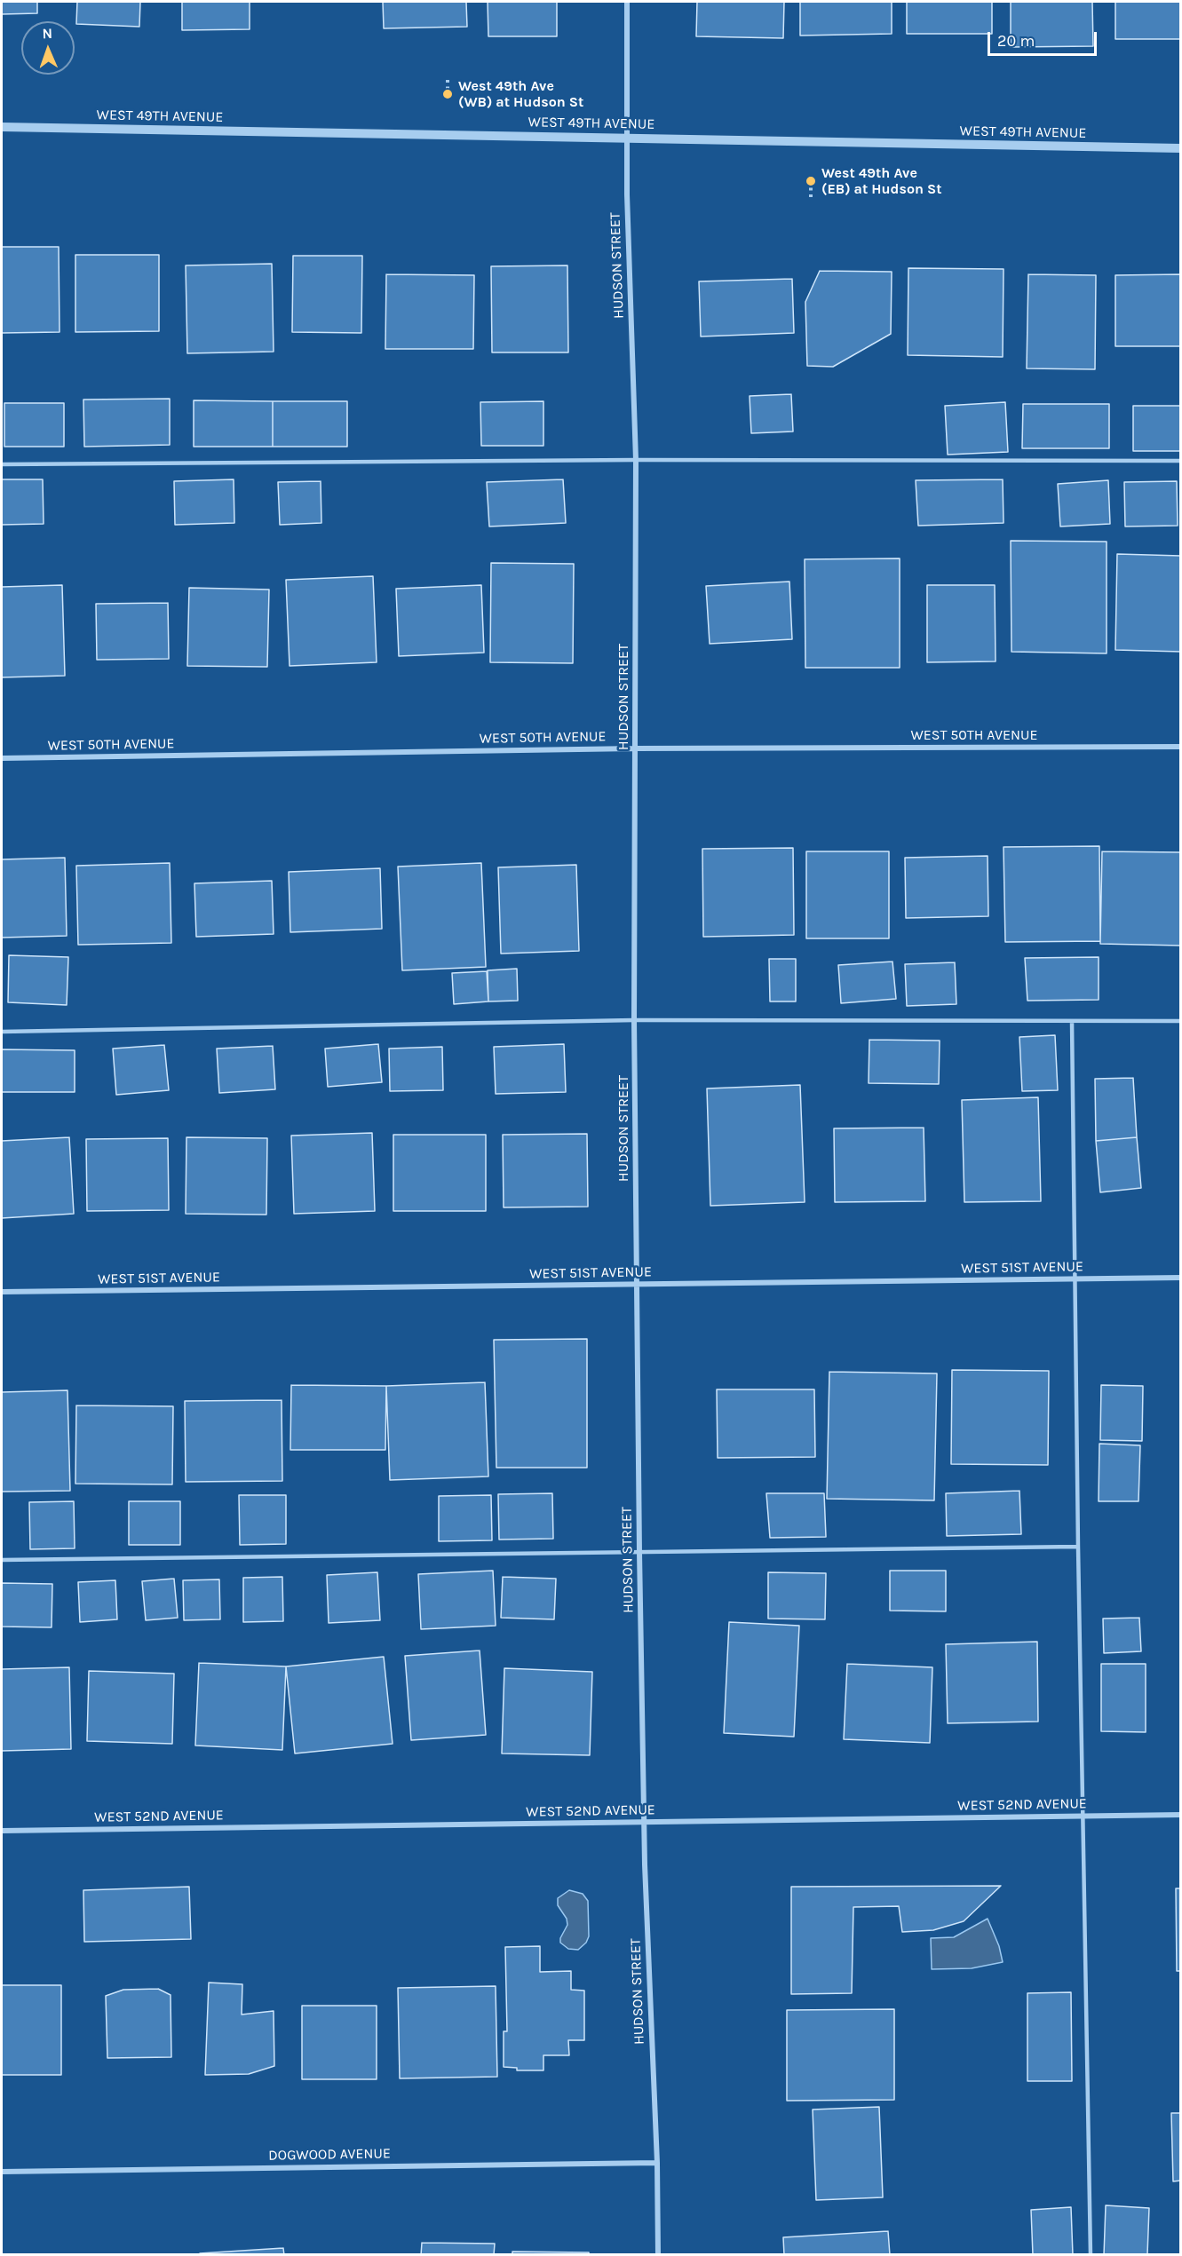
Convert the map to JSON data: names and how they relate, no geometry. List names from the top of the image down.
{
  "streets": {
    "street": [
      "WEST 49TH AVENUE",
      "HUDSON STREET",
      "WEST 50TH AVENUE",
      "WEST 51ST AVENUE",
      "WEST 52ND AVENUE",
      "DOGWOOD AVENUE"
    ]
  },
  "crossings": [
    ["WEST 49TH AVENUE", "HUDSON STREET"],
    ["HUDSON STREET", "WEST 50TH AVENUE"],
    ["HUDSON STREET", "WEST 51ST AVENUE"],
    ["HUDSON STREET", "WEST 52ND AVENUE"],
    ["HUDSON STREET", "DOGWOOD AVENUE"]
  ],
  "places": ["West 49th Ave (WB) at Hudson St", "West 49th Ave (EB) at Hudson St"],
  "scale_bar": "20 m",
  "north": "top"
}
